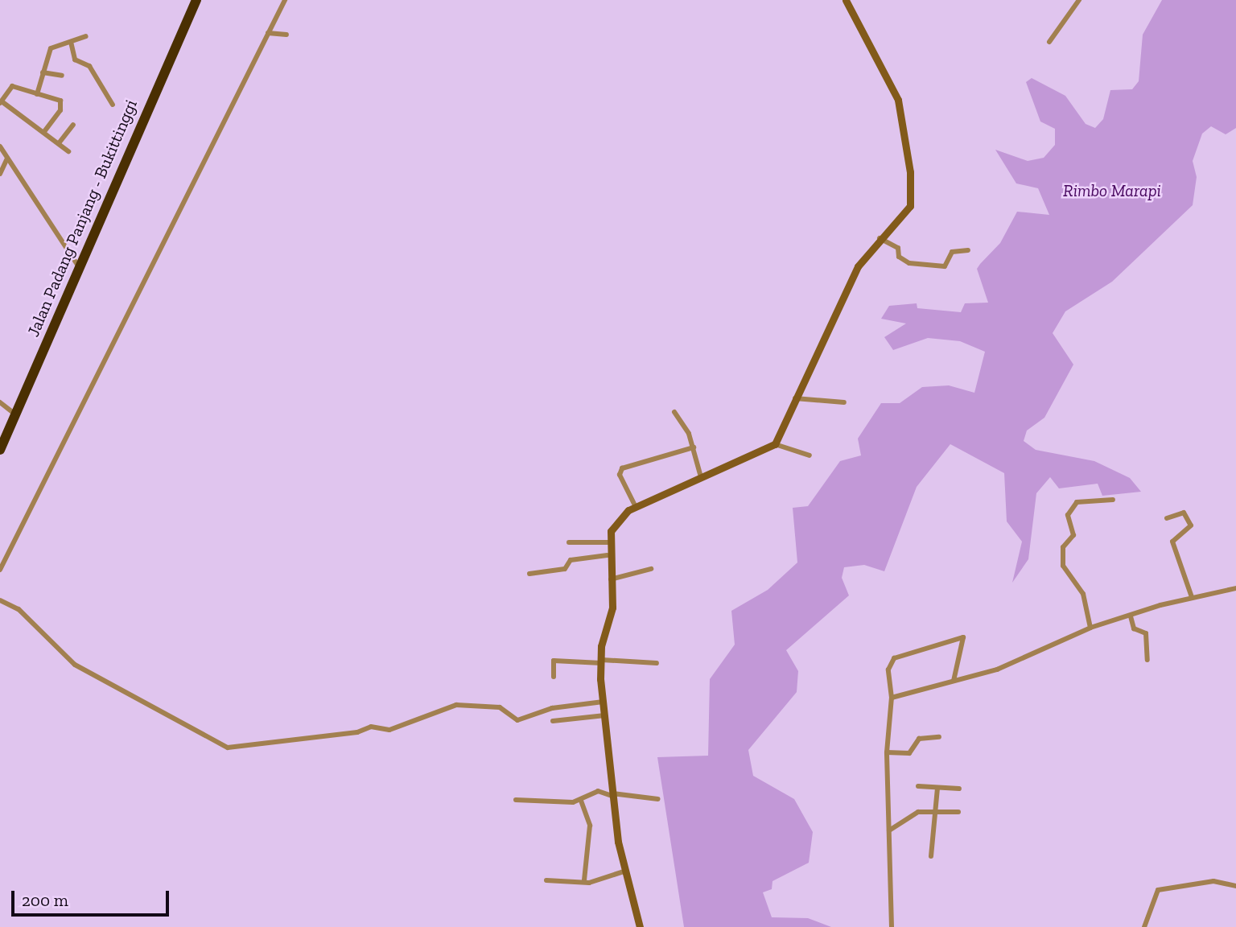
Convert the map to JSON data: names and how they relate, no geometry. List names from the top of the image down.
{
  "streets": {
    "highway": ["Jalan Padang Panjang - Bukittinggi"]
  },
  "parks": ["Rimbo Marapi"],
  "scale_bar": "200 m"
}
